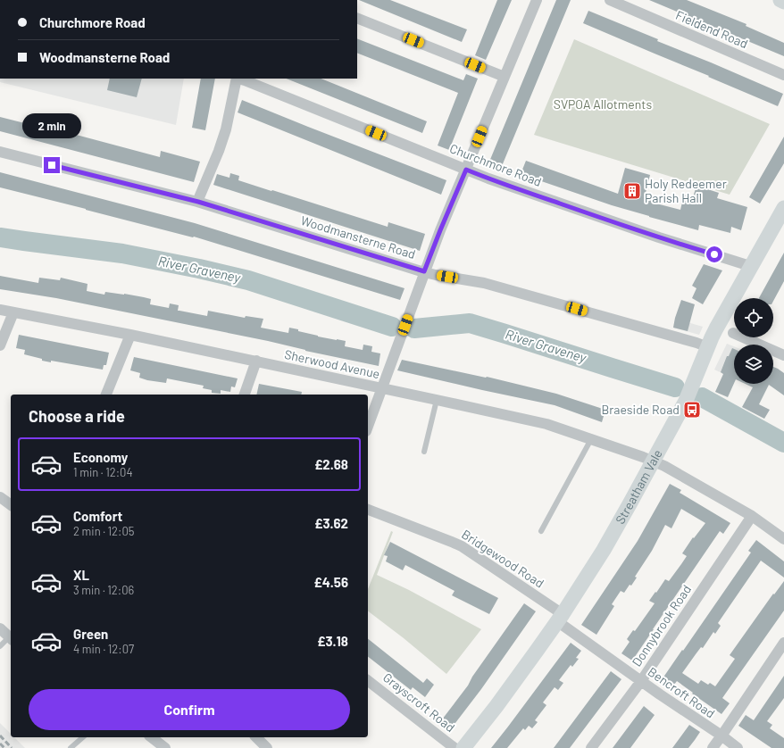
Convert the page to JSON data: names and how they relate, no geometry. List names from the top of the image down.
{
  "streets": {
    "main road": ["Streatham Vale"],
    "street": [
      "Fieldend Road",
      "Churchmore Road",
      "Woodmansterne Road",
      "Sherwood Avenue",
      "Bridgewood Road",
      "Donnybrook Road",
      "Bencroft Road",
      "Grayscroft Road"
    ]
  },
  "crossings": [
    ["Churchmore Road", "Streatham Vale"],
    ["Woodmansterne Road", "Streatham Vale"],
    ["Sherwood Avenue", "Streatham Vale"],
    ["Streatham Vale", "Bridgewood Road"],
    ["Streatham Vale", "Bencroft Road"],
    ["Bridgewood Road", "Bencroft Road"],
    ["Donnybrook Road", "Bencroft Road"]
  ],
  "water": ["River Graveney"],
  "parks": ["SVPOA Allotments"],
  "places": {
    "building": ["Holy Redeemer Parish Hall"],
    "bus stop": ["Braeside Road"]
  },
  "page": {
    "banner": ["Churchmore Road", "Woodmansterne Road"],
    "bubble": "2 min",
    "heading": "Choose a ride",
    "list": [
      {
        "name": "Economy",
        "note": "1 min · 12:04",
        "value": "£2.68"
      },
      {
        "name": "Comfort",
        "note": "2 min · 12:05",
        "value": "£3.62"
      },
      {
        "name": "XL",
        "note": "3 min · 12:06",
        "value": "£4.56"
      },
      {
        "name": "Green",
        "note": "4 min · 12:07",
        "value": "£3.18"
      }
    ],
    "buttons": "Confirm"
  }
}
